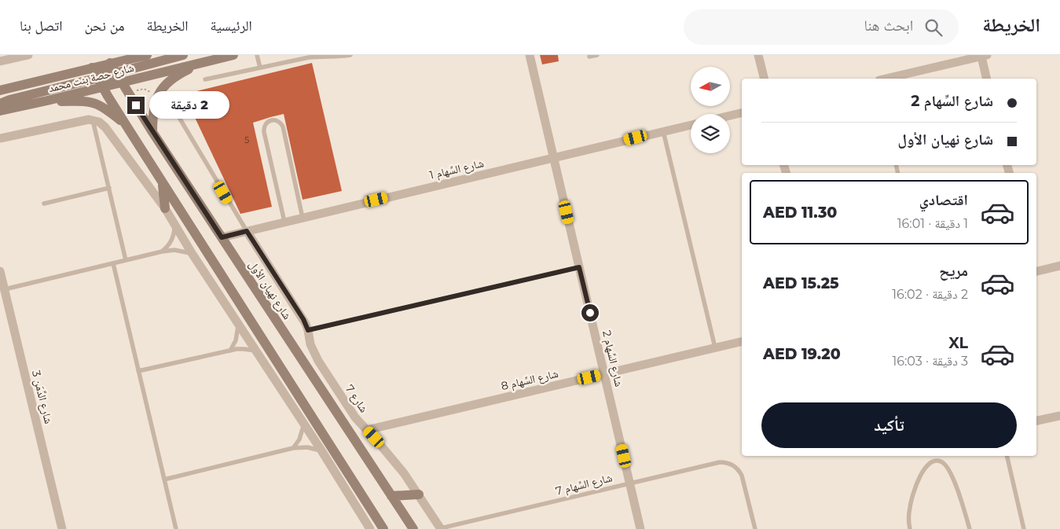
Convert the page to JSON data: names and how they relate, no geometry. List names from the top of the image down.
{
  "streets": {
    "main road": ["شارع حصة بنت محمد", "شارع نهيان الأول"],
    "street": [
      "شارع السِّهام 1",
      "شارع السِّهام 2",
      "شارع السِّهام 8",
      "شارع الدِّمَن 3",
      "شارع 7"
    ],
    "lane": ["شارع السِّهام 7"]
  },
  "crossings": [
    ["شارع حصة بنت محمد", "شارع نهيان الأول"],
    ["شارع السِّهام 1", "شارع نهيان الأول"],
    ["شارع السِّهام 1", "شارع السِّهام 2"],
    ["شارع السِّهام 1", "شارع 7"],
    ["شارع السِّهام 2", "شارع السِّهام 8"],
    ["شارع السِّهام 2", "شارع السِّهام 7"],
    ["شارع السِّهام 8", "شارع 7"],
    ["شارع 7", "شارع السِّهام 7"]
  ],
  "house_numbers": ["5"],
  "north": "left",
  "page": {
    "header": "الخريطة",
    "search": "ابحث هنا",
    "nav": [
      "الرئيسية",
      "الخريطة",
      "من نحن",
      "اتصل بنا"
    ],
    "banner": ["شارع السِّهام 2", "شارع نهيان الأول"],
    "bubble": "2 دقيقة",
    "list": [
      {
        "name": "اقتصادي",
        "note": "1 دقيقة · 16:01",
        "value": "AED 11.30"
      },
      {
        "name": "مريح",
        "note": "2 دقيقة · 16:02",
        "value": "AED 15.25"
      },
      {
        "name": "XL",
        "note": "3 دقيقة · 16:03",
        "value": "AED 19.20"
      }
    ],
    "buttons": "تأكيد"
  }
}
